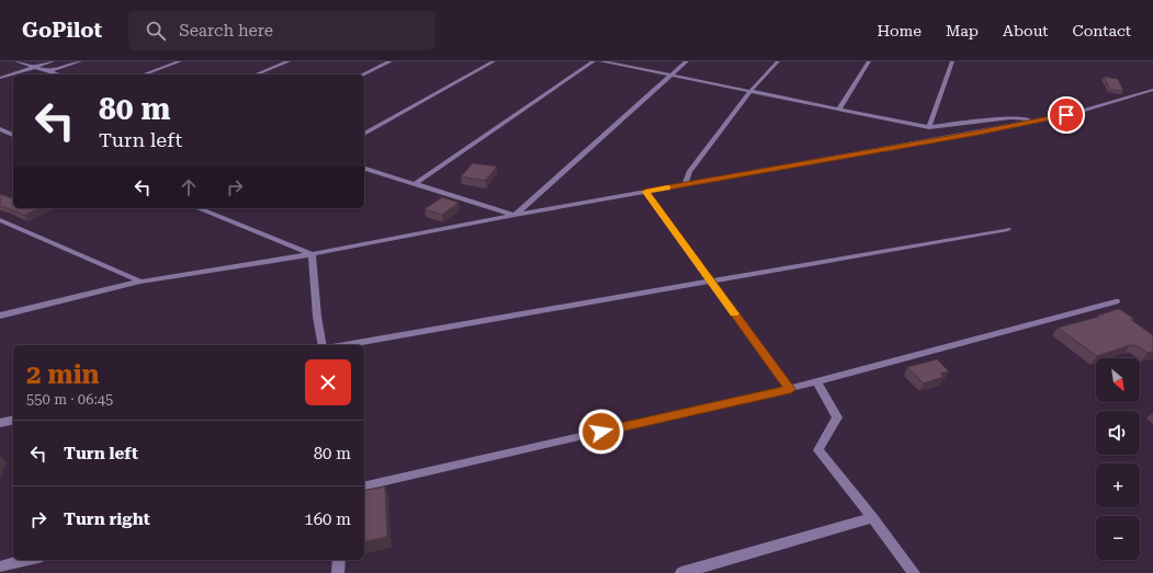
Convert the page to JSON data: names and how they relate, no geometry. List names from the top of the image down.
{
  "north": "bottom right",
  "page": {
    "header": "GoPilot",
    "search": "Search here",
    "nav": [
      "Home",
      "Map",
      "About",
      "Contact"
    ],
    "turn": ["80 m", "Turn left"],
    "heading": ["2 min", "550 m · 06:45"],
    "map_buttons": ["+", "−"],
    "list": [
      {
        "name": "Turn left",
        "value": "80 m"
      },
      {
        "name": "Turn right",
        "value": "160 m"
      }
    ]
  }
}
